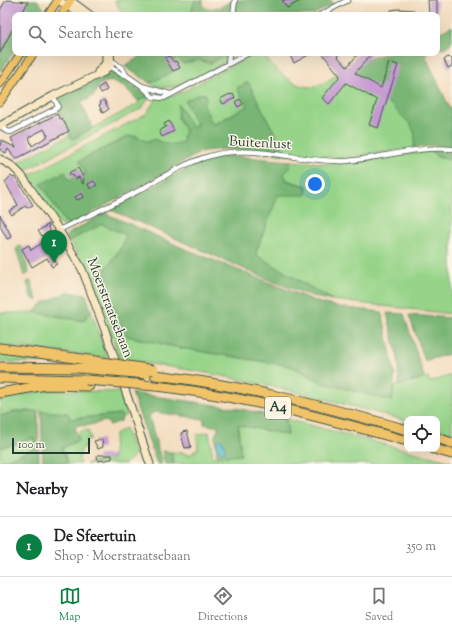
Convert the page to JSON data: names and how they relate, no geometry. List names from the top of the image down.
{
  "streets": {
    "highway": ["A4"],
    "street": ["Buitenlust", "Moerstraatsebaan"]
  },
  "crossings": [
    ["Buitenlust", "Moerstraatsebaan"]
  ],
  "scale_bar": "100 m",
  "page": {
    "search": "Search here",
    "pins": "1",
    "scale": "100 m",
    "heading": "Nearby",
    "list": [
      {
        "mark": "1",
        "name": "De Sfeertuin",
        "note": "Shop · Moerstraatsebaan",
        "value": "350 m"
      }
    ],
    "nav": ["Map", "Directions", "Saved"]
  }
}
